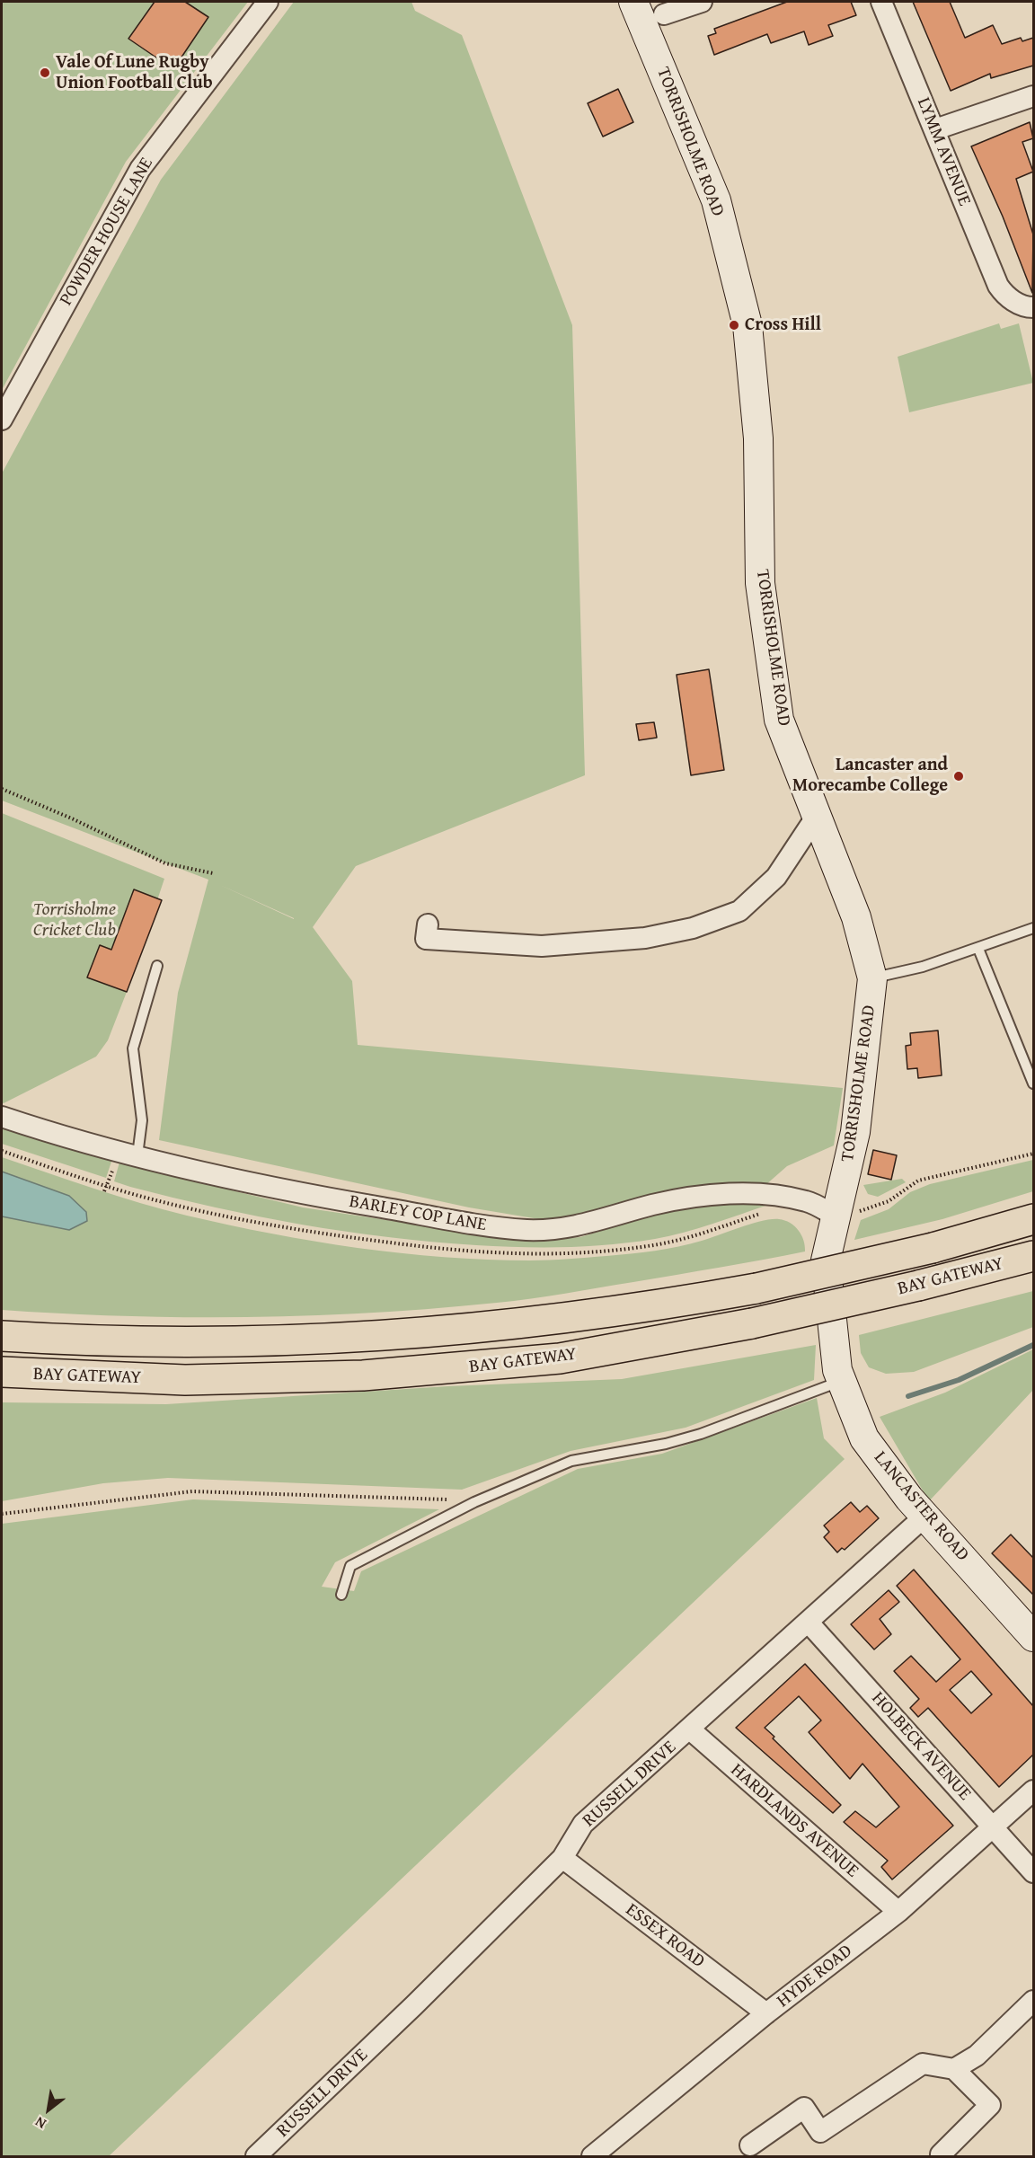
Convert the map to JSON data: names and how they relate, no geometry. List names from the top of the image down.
{
  "streets": {
    "highway": ["BAY GATEWAY"],
    "main road": ["TORRISHOLME ROAD", "LANCASTER ROAD"],
    "street": [
      "LYMM AVENUE",
      "POWDER HOUSE LANE",
      "BARLEY COP LANE",
      "HOLBECK AVENUE",
      "RUSSELL DRIVE",
      "HARDLANDS AVENUE",
      "ESSEX ROAD",
      "HYDE ROAD"
    ]
  },
  "crossings": [
    ["TORRISHOLME ROAD", "BARLEY COP LANE"],
    ["TORRISHOLME ROAD", "LANCASTER ROAD"],
    ["BARLEY COP LANE", "LANCASTER ROAD"],
    ["LANCASTER ROAD", "RUSSELL DRIVE"],
    ["HOLBECK AVENUE", "RUSSELL DRIVE"],
    ["HOLBECK AVENUE", "HYDE ROAD"],
    ["RUSSELL DRIVE", "HARDLANDS AVENUE"],
    ["RUSSELL DRIVE", "ESSEX ROAD"],
    ["HARDLANDS AVENUE", "HYDE ROAD"],
    ["ESSEX ROAD", "HYDE ROAD"]
  ],
  "parks": ["Torrisholme Cricket Club"],
  "places": ["Vale Of Lune Rugby Union Football Club", "Cross Hill", "Lancaster and Morecambe College"],
  "north": "bottom left"
}
